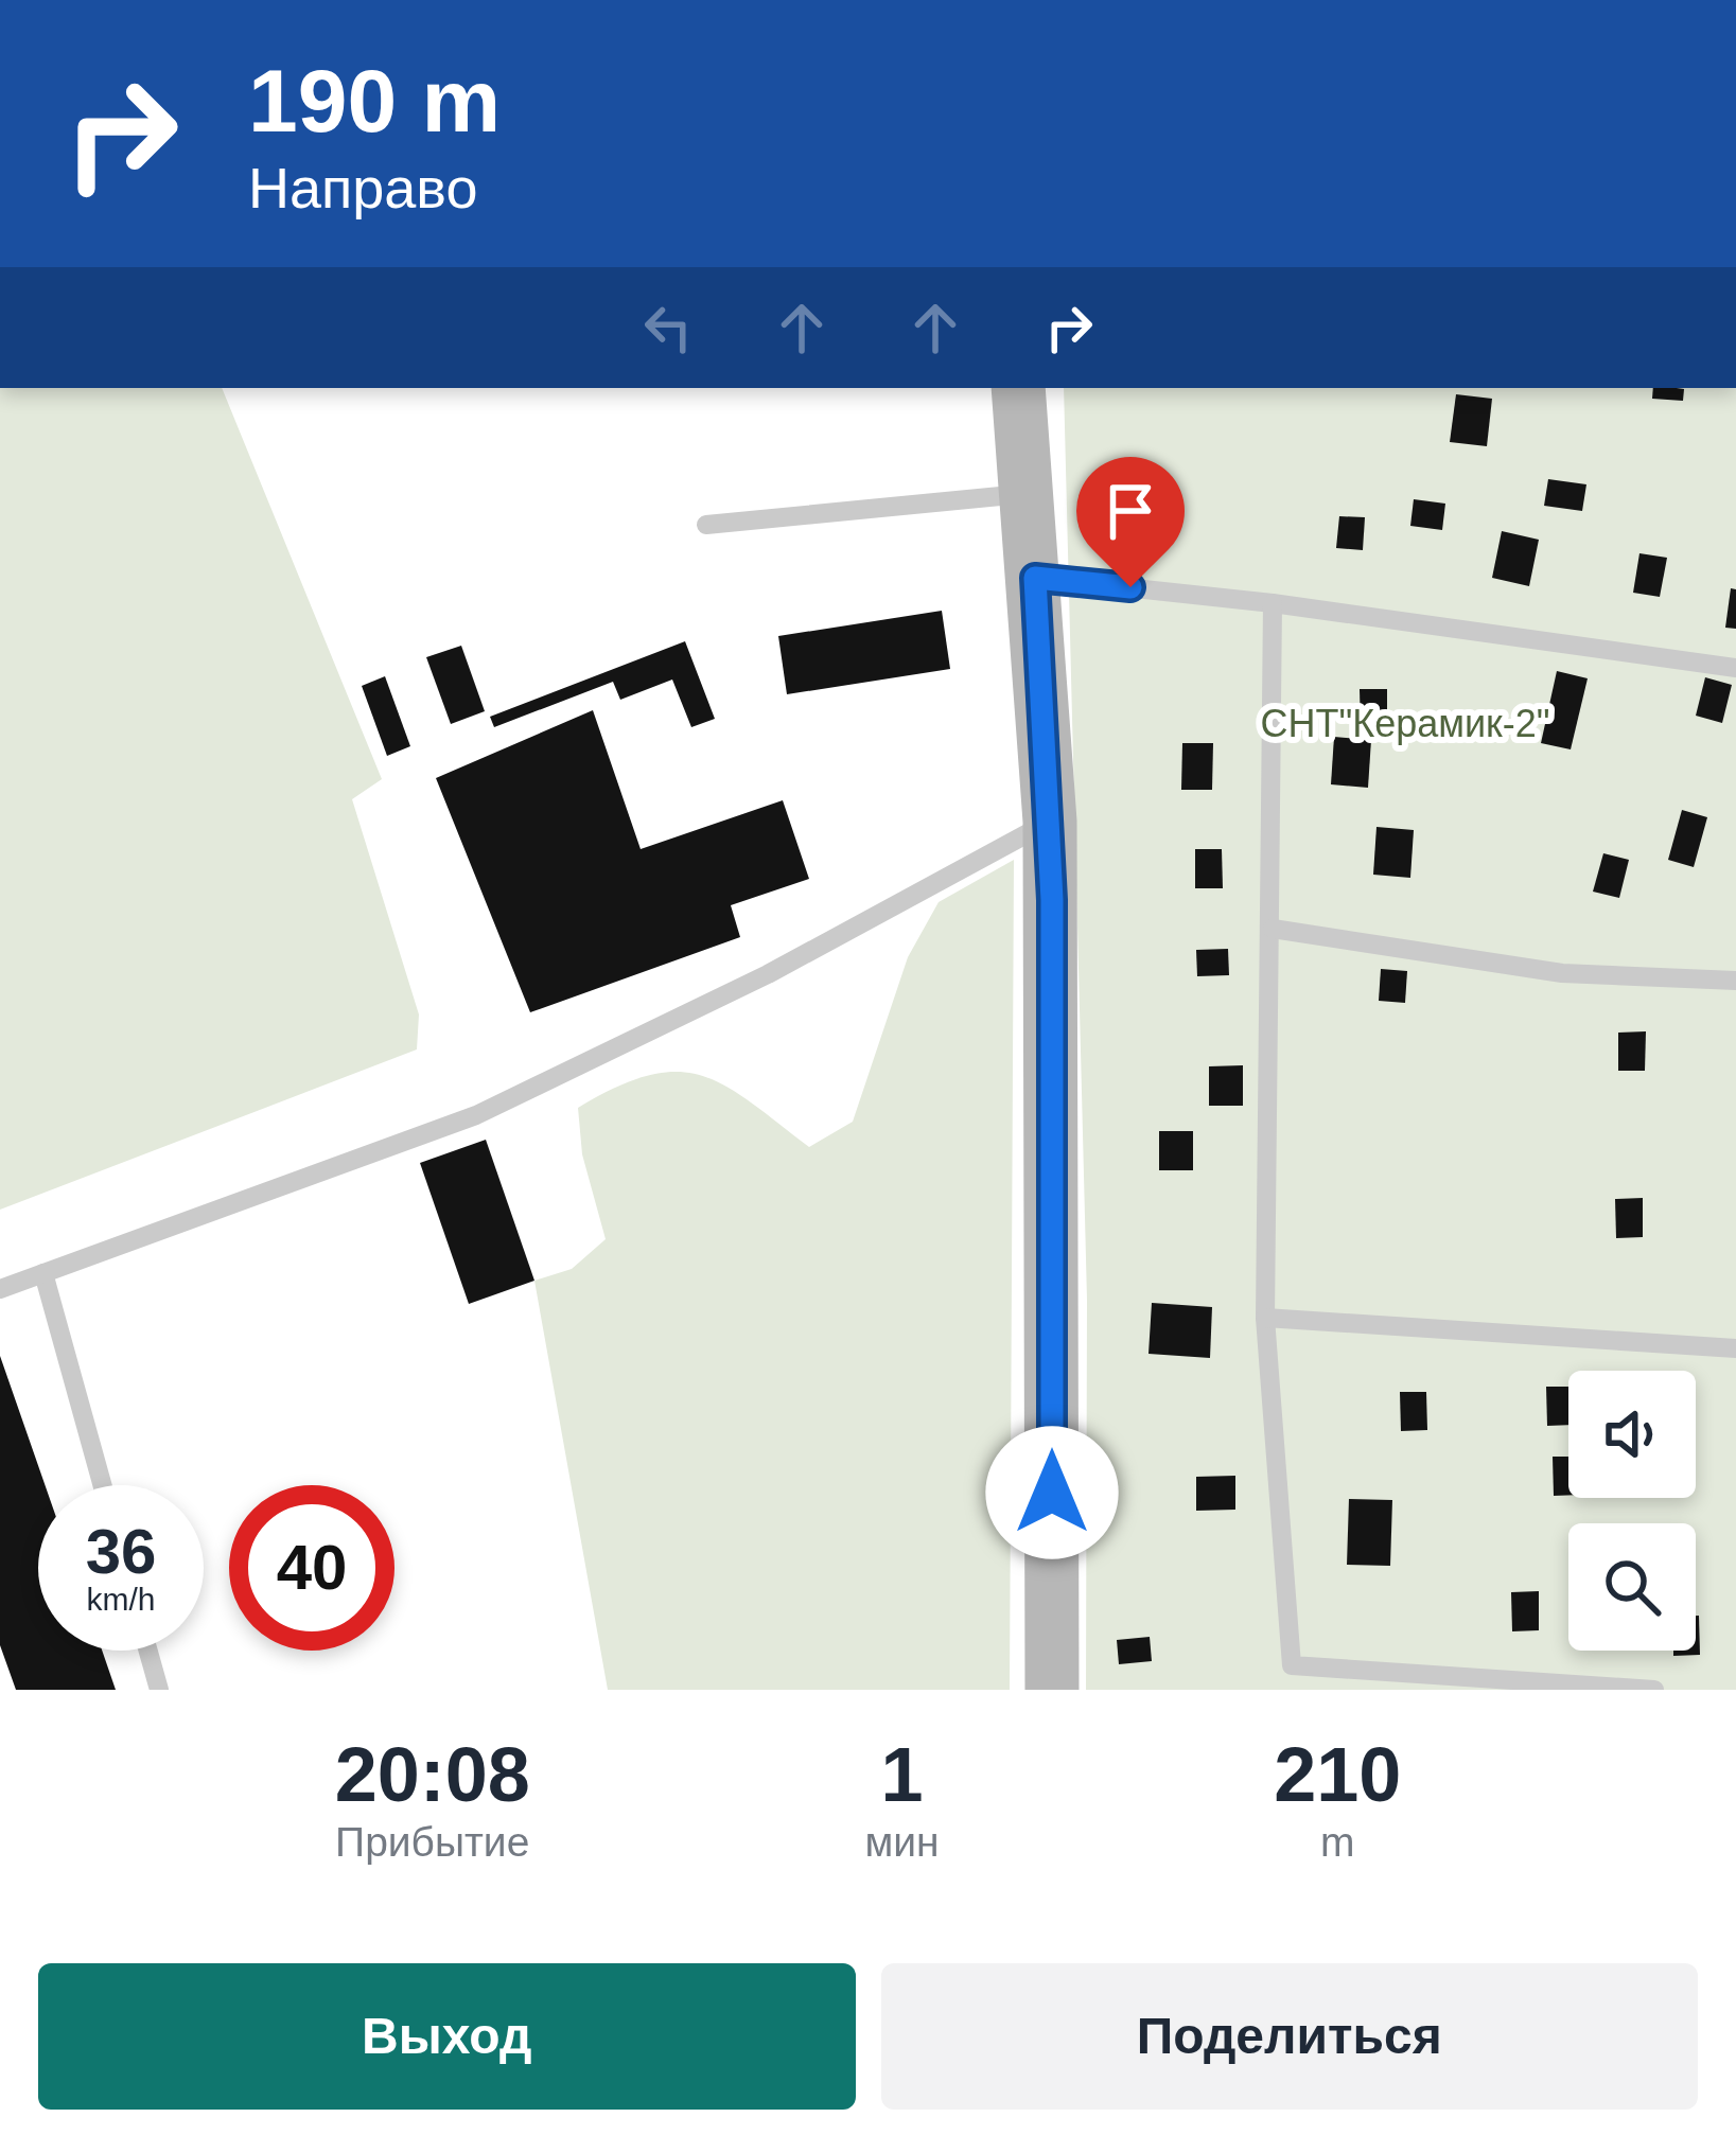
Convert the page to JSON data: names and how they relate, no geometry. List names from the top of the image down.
{
  "parks": ["СНТ\"Керамик-2\""],
  "page": {
    "turn": ["190 m", "Направо"],
    "speed": "36 km/h",
    "limit": "40",
    "eta": [
      "20:08",
      "Прибытие",
      "1",
      "мин",
      "210",
      "m"
    ],
    "buttons": ["Выход", "Поделиться"]
  }
}
